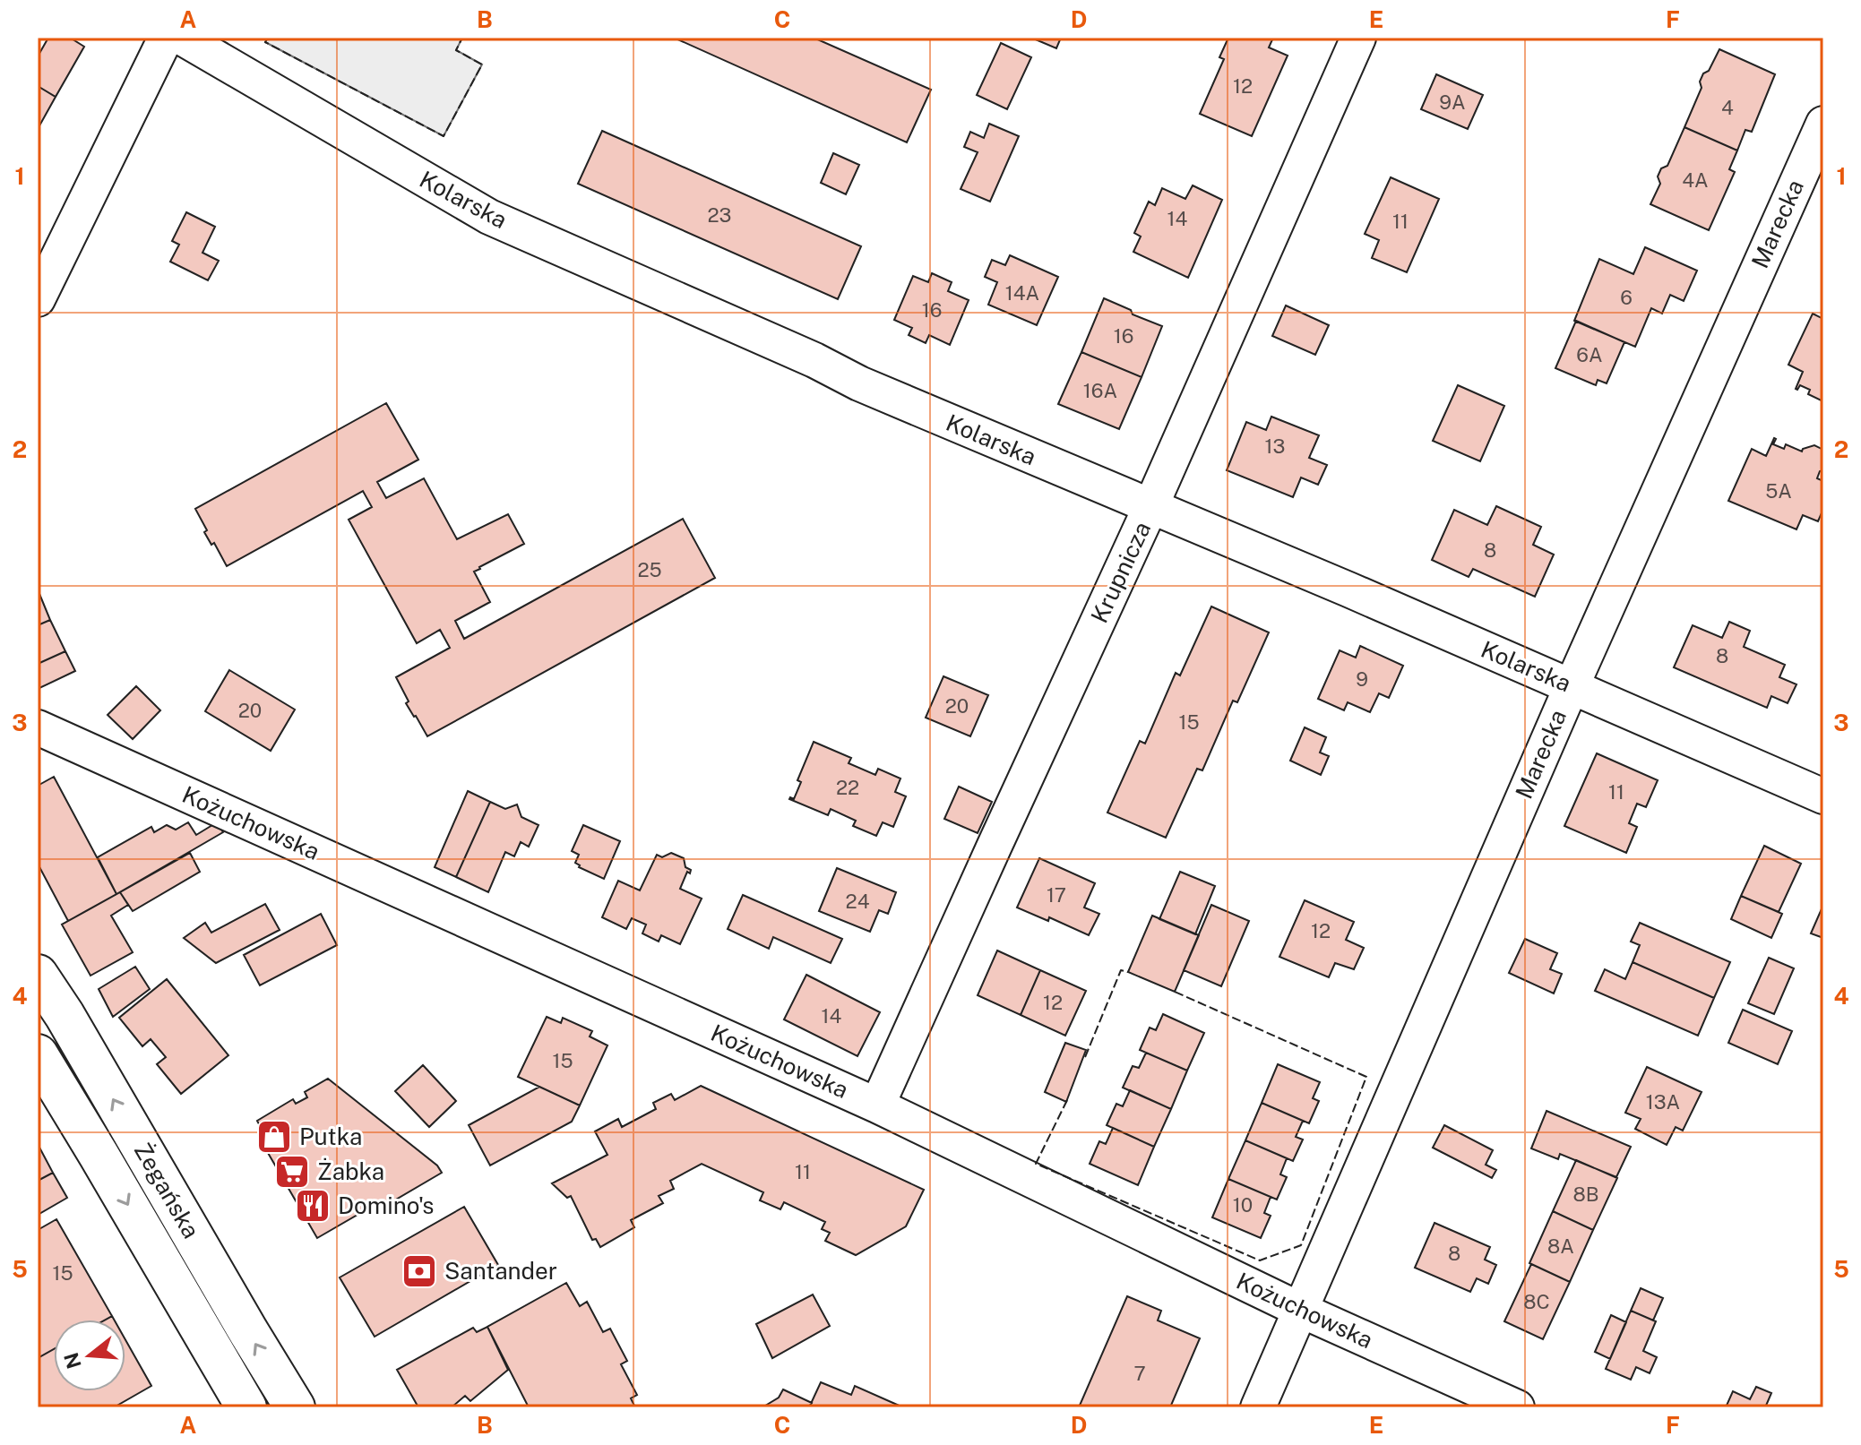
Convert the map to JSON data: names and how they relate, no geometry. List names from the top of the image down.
{
  "streets": {
    "street": [
      "Kolarska",
      "Marecka",
      "Krupnicza",
      "Kożuchowska",
      "Żegańska"
    ]
  },
  "crossings": [
    ["Kolarska", "Marecka"],
    ["Kolarska", "Krupnicza"],
    ["Marecka", "Kożuchowska"],
    ["Krupnicza", "Kożuchowska"]
  ],
  "places": {
    "shop": ["Putka"],
    "supermarket": ["Żabka"],
    "restaurant": ["Domino's"],
    "bank": ["Santander"]
  },
  "house_numbers": [
    "12",
    "9A",
    "4",
    "4A",
    "23",
    "14",
    "11",
    "14A",
    "6",
    "16",
    "16",
    "6A",
    "16A",
    "13",
    "5A",
    "8",
    "25",
    "8",
    "9",
    "20",
    "20",
    "15",
    "22",
    "11",
    "17",
    "24",
    "12",
    "12",
    "14",
    "15",
    "13A",
    "11",
    "8B",
    "10",
    "8A",
    "8",
    "15",
    "8C",
    "7"
  ],
  "north": "left",
  "grid": {
    "columns": [
      "A",
      "B",
      "C",
      "D",
      "E",
      "F"
    ],
    "rows": [
      "1",
      "2",
      "3",
      "4",
      "5"
    ]
  }
}
